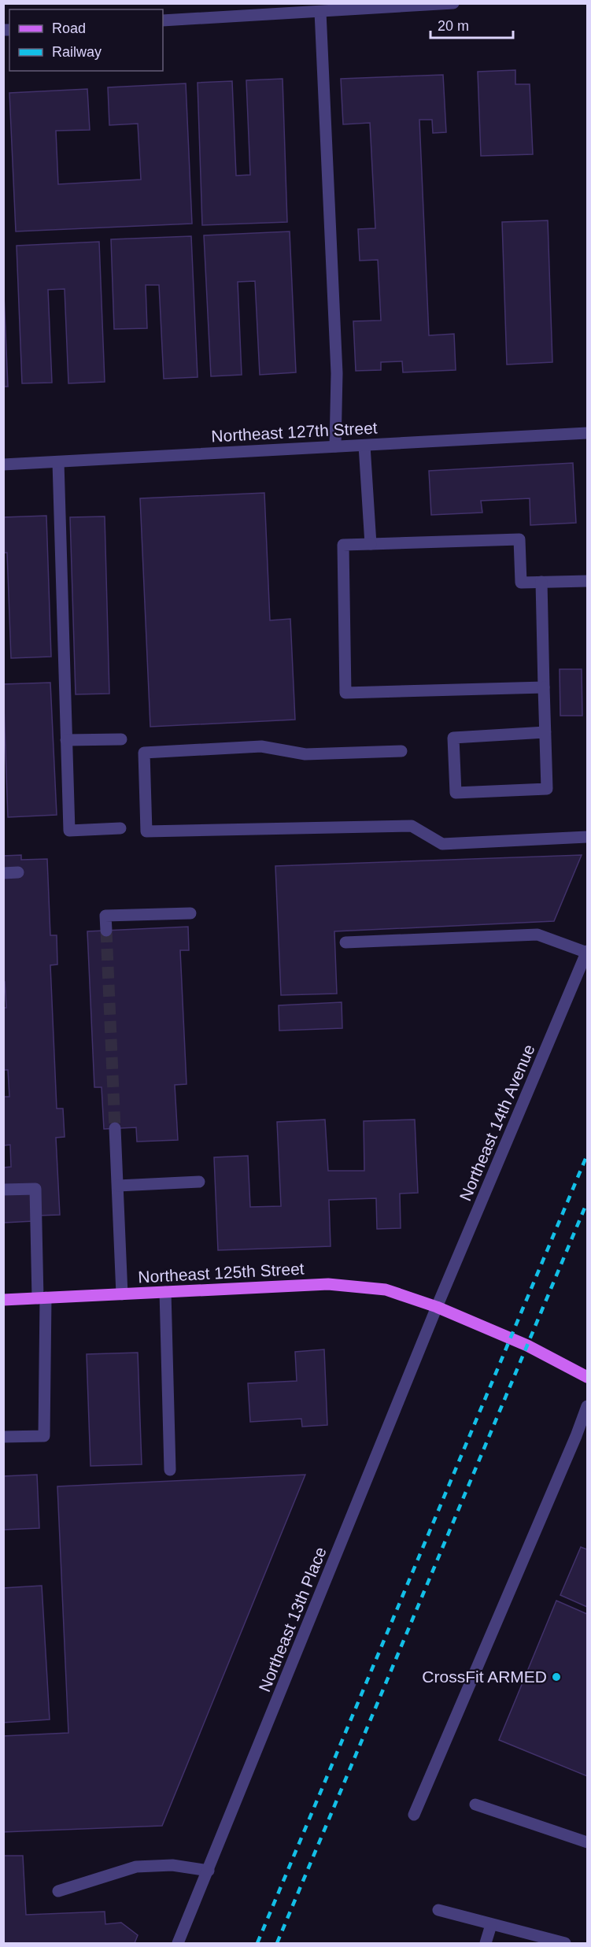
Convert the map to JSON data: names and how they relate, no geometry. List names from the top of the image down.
{
  "streets": {
    "main road": ["Northeast 125th Street"],
    "street": ["Northeast 127th Street", "Northeast 14th Avenue", "Northeast 13th Place"]
  },
  "crossings": [
    ["Northeast 14th Avenue", "Northeast 125th Street"],
    ["Northeast 14th Avenue", "Northeast 13th Place"],
    ["Northeast 125th Street", "Northeast 13th Place"]
  ],
  "places": ["CrossFit ARMED"],
  "legend": ["Road", "Railway"],
  "scale_bar": "20 m"
}
